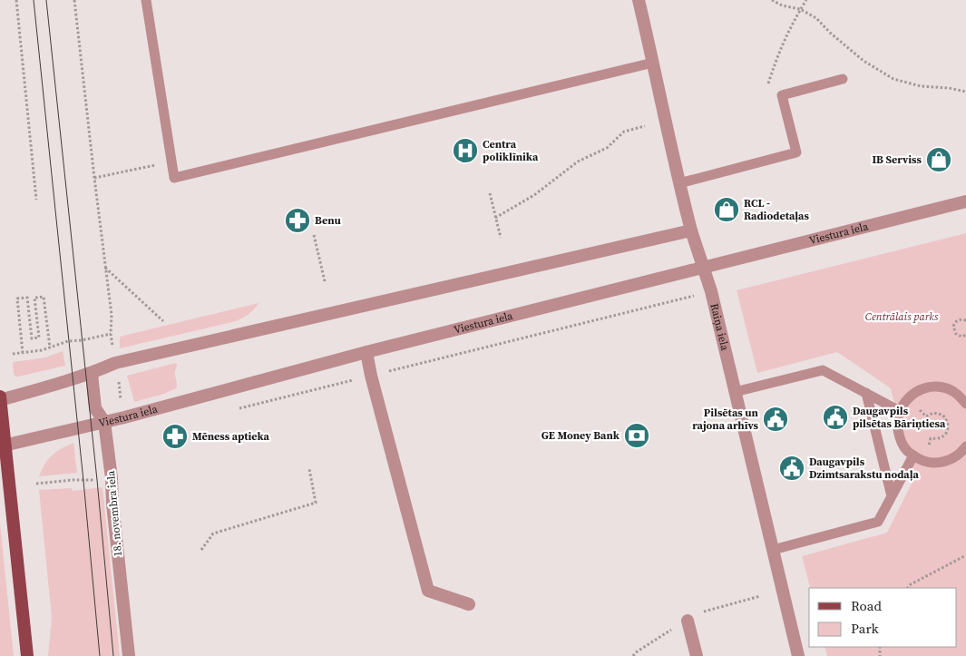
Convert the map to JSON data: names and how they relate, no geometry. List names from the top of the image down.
{
  "streets": {
    "street": ["Viestura iela", "Raiņa iela", "18. novembra iela"]
  },
  "crossings": [
    ["Viestura iela", "Raiņa iela"],
    ["Viestura iela", "18. novembra iela"]
  ],
  "parks": ["Centrālais parks"],
  "places": {
    "hospital": ["Centra poliklīnika"],
    "shop": ["IB Serviss", "RCL - Radiodetaļas"],
    "pharmacy": ["Benu", "Mēness aptieka"],
    "public building": ["Daugavpils pilsētas Bāriņtiesa", "Pilsētas un rajona arhīvs", "Daugavpils Dzimtsarakstu nodaļa"],
    "bank": ["GE Money Bank"]
  },
  "legend": ["Road", "Park"]
}
